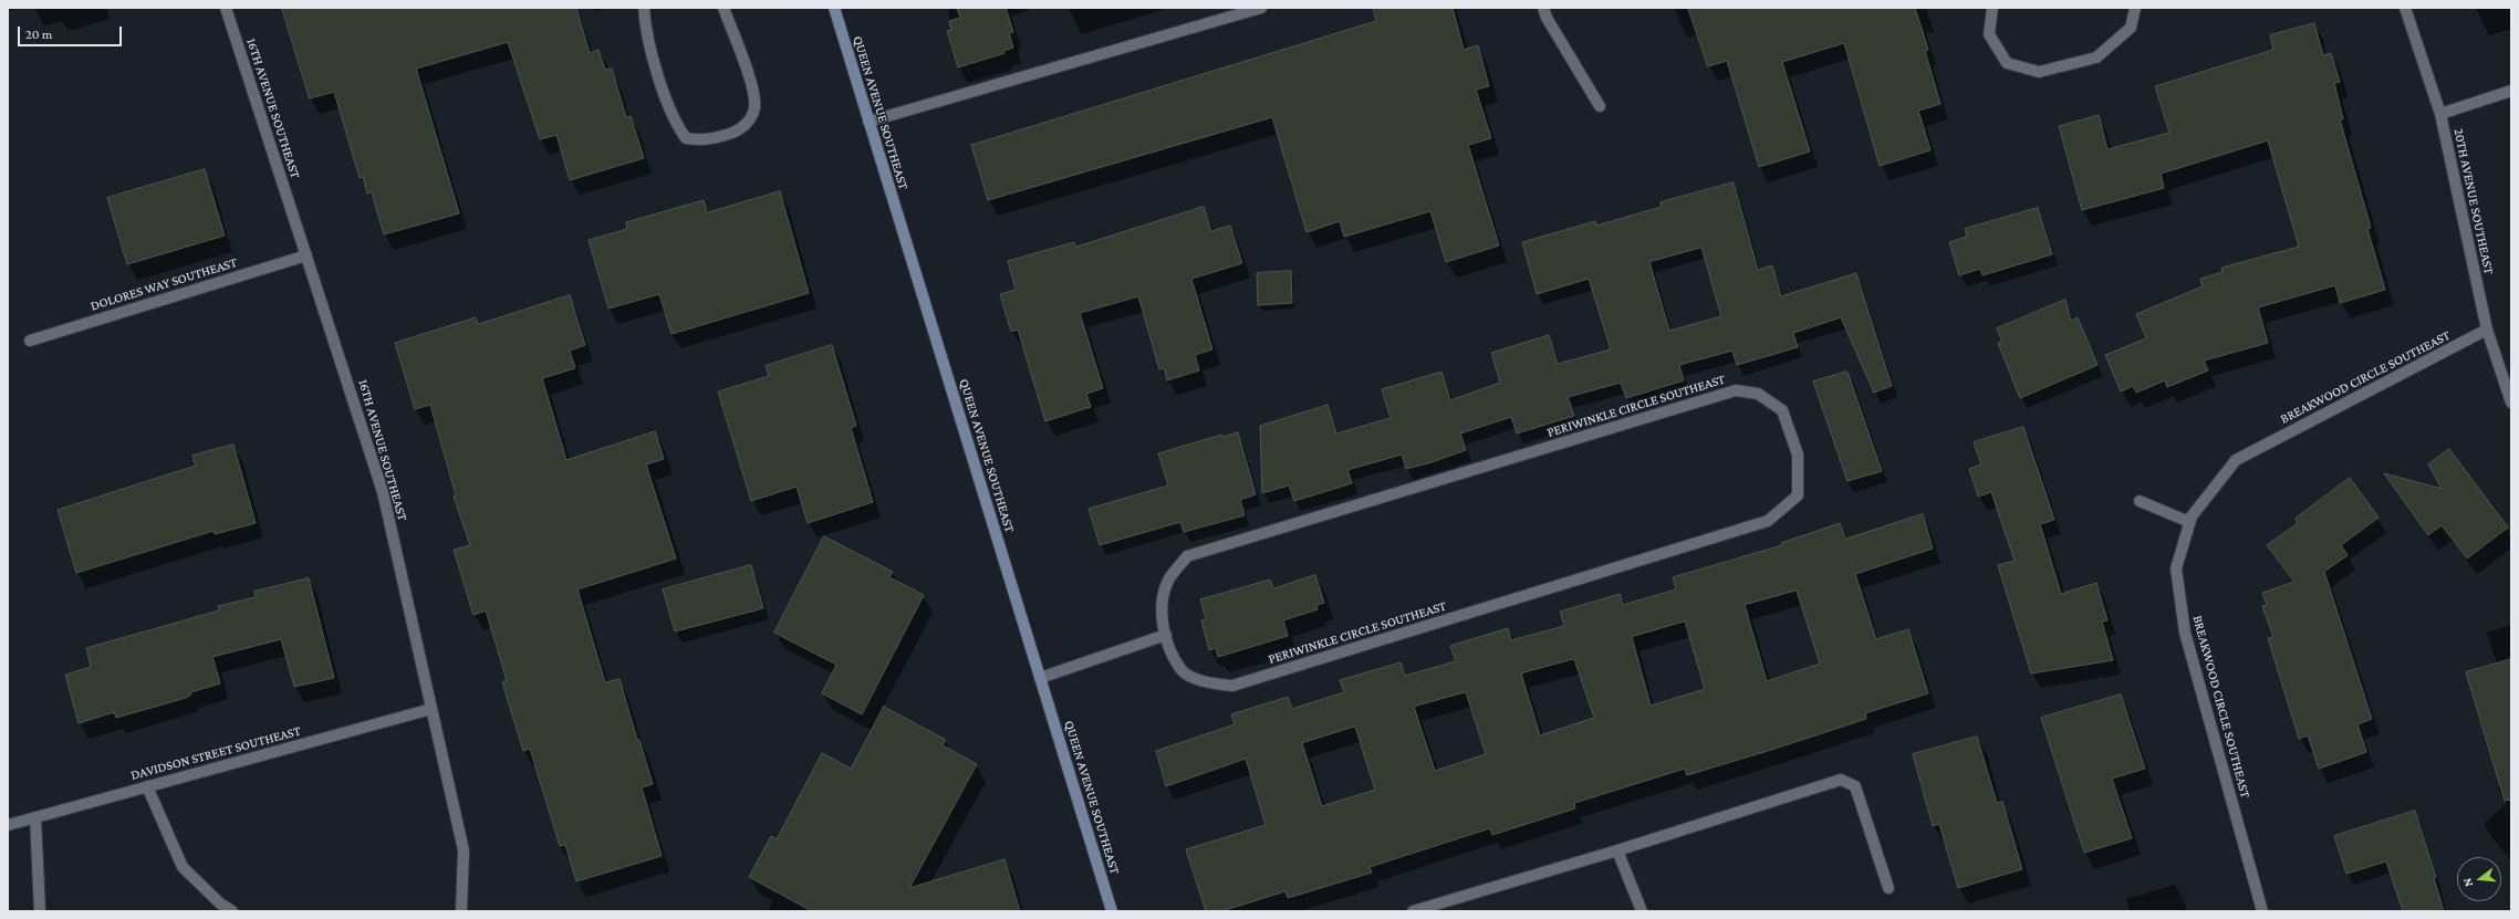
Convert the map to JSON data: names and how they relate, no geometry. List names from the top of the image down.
{
  "streets": {
    "main road": ["QUEEN AVENUE SOUTHEAST"],
    "street": [
      "16TH AVENUE SOUTHEAST",
      "20TH AVENUE SOUTHEAST",
      "DOLORES WAY SOUTHEAST",
      "BREAKWOOD CIRCLE SOUTHEAST",
      "PERIWINKLE CIRCLE SOUTHEAST",
      "DAVIDSON STREET SOUTHEAST"
    ]
  },
  "crossings": [
    ["16TH AVENUE SOUTHEAST", "DOLORES WAY SOUTHEAST"],
    ["16TH AVENUE SOUTHEAST", "DAVIDSON STREET SOUTHEAST"],
    ["20TH AVENUE SOUTHEAST", "BREAKWOOD CIRCLE SOUTHEAST"]
  ],
  "scale_bar": "20 m",
  "north": "left"
}
